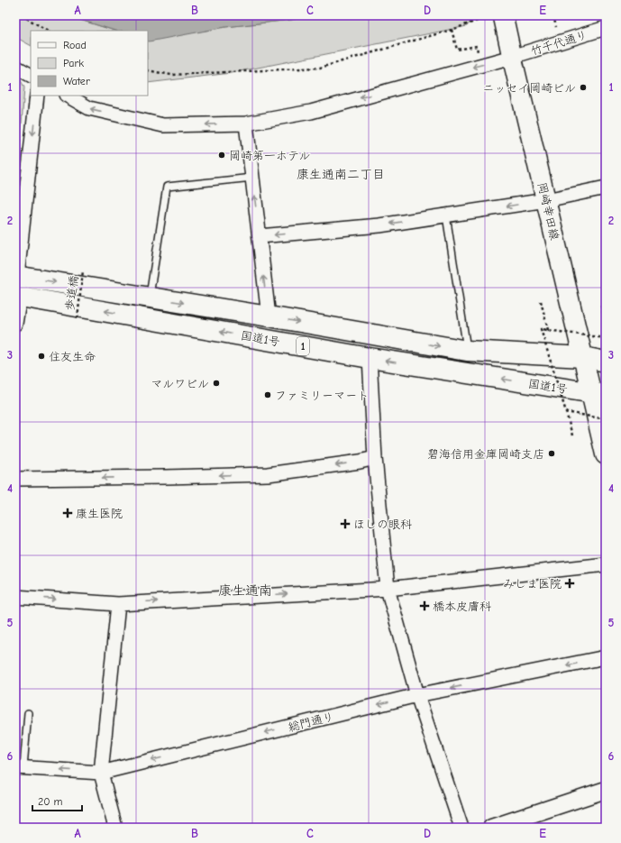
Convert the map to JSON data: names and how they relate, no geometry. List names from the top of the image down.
{
  "streets": {
    "main road": ["岡崎幸田線", "国道1号", "1"],
    "street": ["竹千代通り", "総門通り"],
    "path": ["歩道橋"]
  },
  "crossings": [
    ["竹千代通り", "岡崎幸田線"],
    ["岡崎幸田線", "国道1号"],
    ["岡崎幸田線", "1"],
    ["国道1号", "1"]
  ],
  "one_way": ["竹千代通り"],
  "districts": ["康生通南二丁目", "康生通南"],
  "places": {
    "other": [
      "ニッセイ岡崎ビル",
      "岡崎第一ホテル",
      "住友生命",
      "マルワビル",
      "ファミリーマート",
      "碧海信用金庫岡崎支店"
    ],
    "health": [
      "康生医院",
      "ほしの眼科",
      "みしま医院",
      "橋本皮膚科"
    ]
  },
  "legend": ["Road", "Park", "Water"],
  "scale_bar": "20 m",
  "grid": {
    "columns": [
      "A",
      "B",
      "C",
      "D",
      "E"
    ],
    "rows": [
      "1",
      "2",
      "3",
      "4",
      "5",
      "6"
    ]
  }
}
